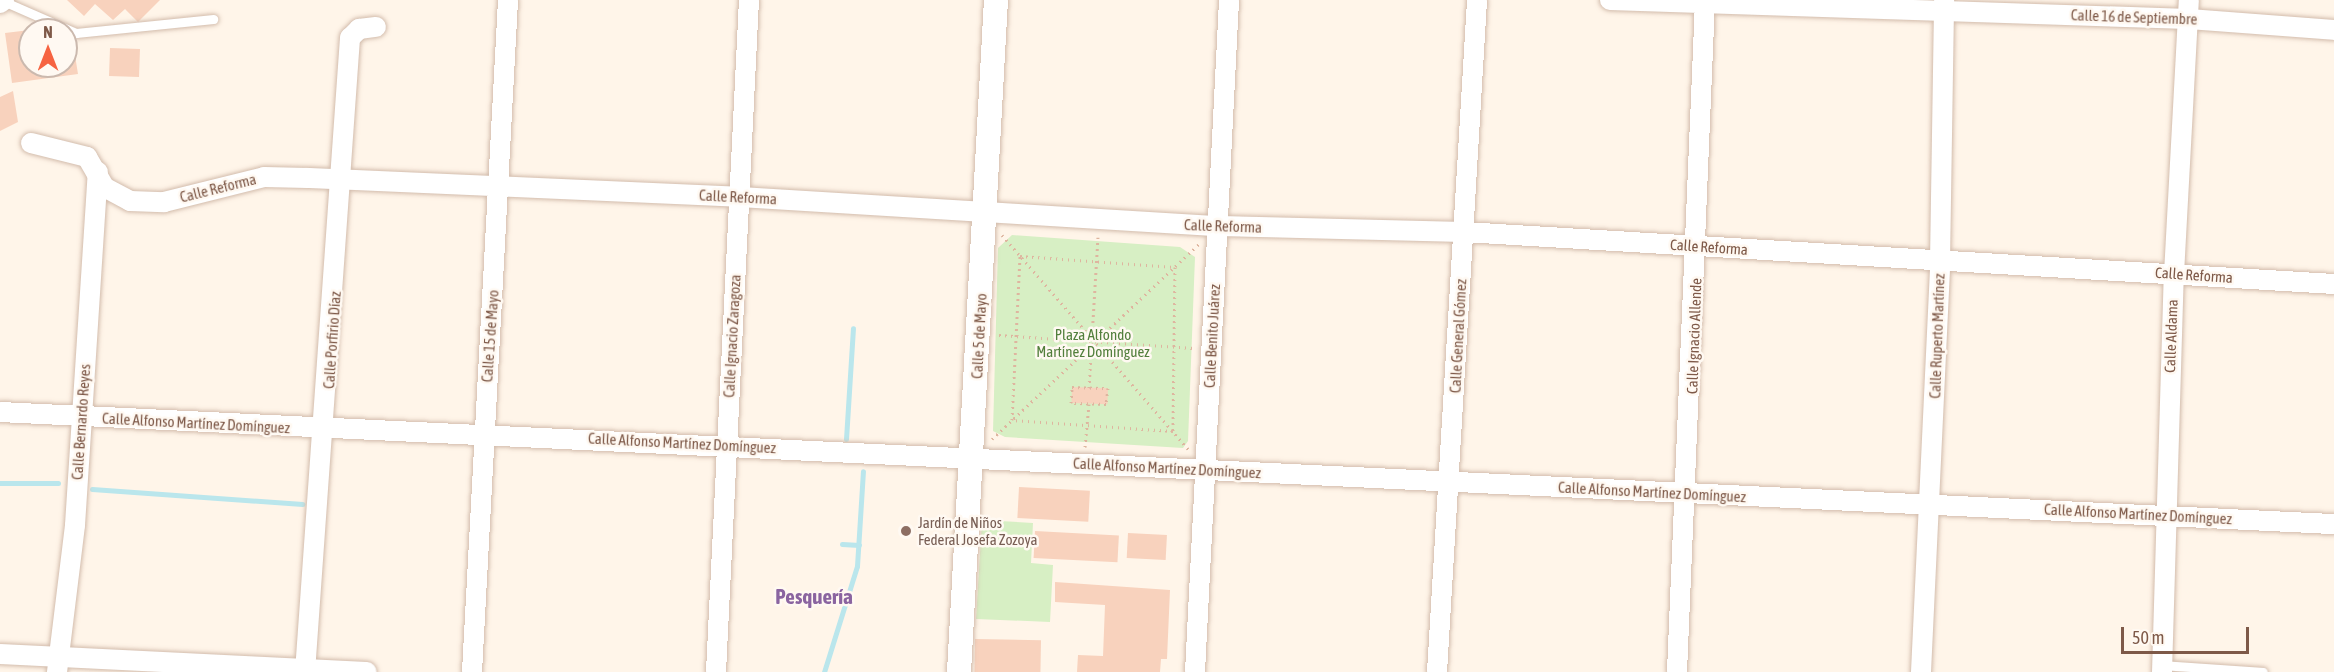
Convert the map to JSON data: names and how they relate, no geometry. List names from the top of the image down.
{
  "streets": {
    "street": [
      "Calle 16 de Septiembre",
      "Calle Reforma",
      "Calle 15 de Mayo",
      "Calle Ignacio Zaragoza",
      "Calle 5 de Mayo",
      "Calle Benito Juárez",
      "Calle General Gómez",
      "Calle Ignacio Allende",
      "Calle Ruperto Martínez",
      "Calle Aldama",
      "Calle Porfirio Díaz",
      "Calle Bernardo Reyes",
      "Calle Alfonso Martínez Domínguez"
    ]
  },
  "crossings": [
    ["Calle 16 de Septiembre", "Calle Ignacio Allende"],
    ["Calle 16 de Septiembre", "Calle Ruperto Martínez"],
    ["Calle 16 de Septiembre", "Calle Aldama"],
    ["Calle Reforma", "Calle 15 de Mayo"],
    ["Calle Reforma", "Calle Ignacio Zaragoza"],
    ["Calle Reforma", "Calle 5 de Mayo"],
    ["Calle Reforma", "Calle Benito Juárez"],
    ["Calle Reforma", "Calle General Gómez"],
    ["Calle Reforma", "Calle Ignacio Allende"],
    ["Calle Reforma", "Calle Ruperto Martínez"],
    ["Calle Reforma", "Calle Aldama"],
    ["Calle Reforma", "Calle Porfirio Díaz"],
    ["Calle Reforma", "Calle Bernardo Reyes"],
    ["Calle 15 de Mayo", "Calle Alfonso Martínez Domínguez"],
    ["Calle Ignacio Zaragoza", "Calle Alfonso Martínez Domínguez"],
    ["Calle 5 de Mayo", "Calle Alfonso Martínez Domínguez"],
    ["Calle Benito Juárez", "Calle Alfonso Martínez Domínguez"],
    ["Calle General Gómez", "Calle Alfonso Martínez Domínguez"],
    ["Calle Ignacio Allende", "Calle Alfonso Martínez Domínguez"],
    ["Calle Ruperto Martínez", "Calle Alfonso Martínez Domínguez"],
    ["Calle Aldama", "Calle Alfonso Martínez Domínguez"],
    ["Calle Porfirio Díaz", "Calle Alfonso Martínez Domínguez"],
    ["Calle Bernardo Reyes", "Calle Alfonso Martínez Domínguez"]
  ],
  "districts": ["Pesquería"],
  "parks": ["Plaza Alfondo Martínez Domínguez"],
  "places": ["Jardín de Niños Federal Josefa Zozoya"],
  "scale_bar": "50 m",
  "north": "top"
}
